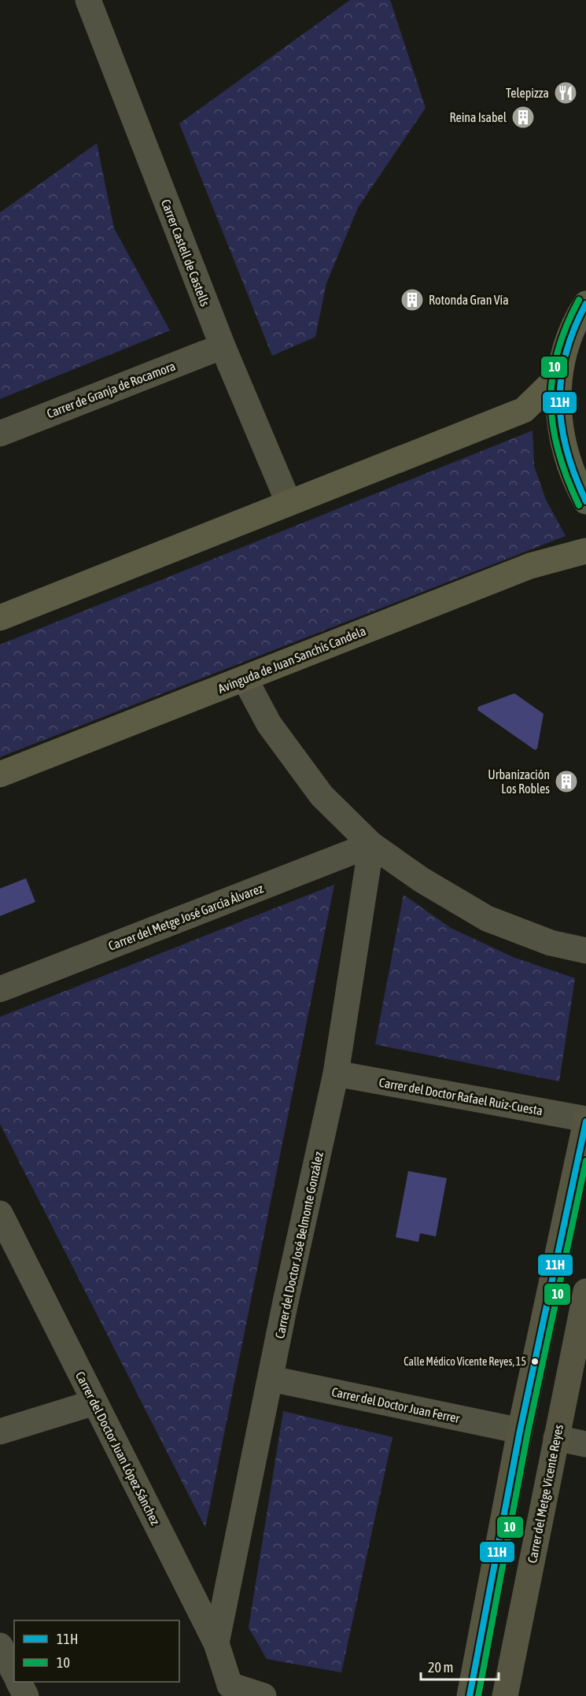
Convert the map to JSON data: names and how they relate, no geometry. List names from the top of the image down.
{
  "streets": {
    "main road": ["Avinguda de Juan Sanchís Candela"],
    "street": [
      "Carrer Castell de Castells",
      "Carrer de Granja de Rocamora",
      "Carrer del Metge José García Álvarez",
      "Carrer del Doctor Rafael Ruiz-Cuesta",
      "Carrer del Doctor José Belmonte González",
      "Carrer del Doctor Juan Ferrer",
      "Carrer del Doctor Juan López Sánchez",
      "Carrer del Metge Vicente Reyes"
    ]
  },
  "crossings": [
    ["Carrer Castell de Castells", "Carrer de Granja de Rocamora"],
    ["Carrer del Metge José García Álvarez", "Carrer del Doctor José Belmonte González"],
    ["Carrer del Doctor Rafael Ruiz-Cuesta", "Carrer del Doctor José Belmonte González"],
    ["Carrer del Doctor José Belmonte González", "Carrer del Doctor Juan Ferrer"],
    ["Carrer del Doctor José Belmonte González", "Carrer del Doctor Juan López Sánchez"]
  ],
  "places": {
    "restaurant": ["Telepizza"],
    "building": ["Reina Isabel", "Rotonda Gran Vía", "Urbanización Los Robles"],
    "other": ["Calle Médico Vicente Reyes, 15"]
  },
  "lines": ["transit line 10", "transit line 11H"],
  "legend": ["11H", "10"],
  "scale_bar": "20 m"
}
